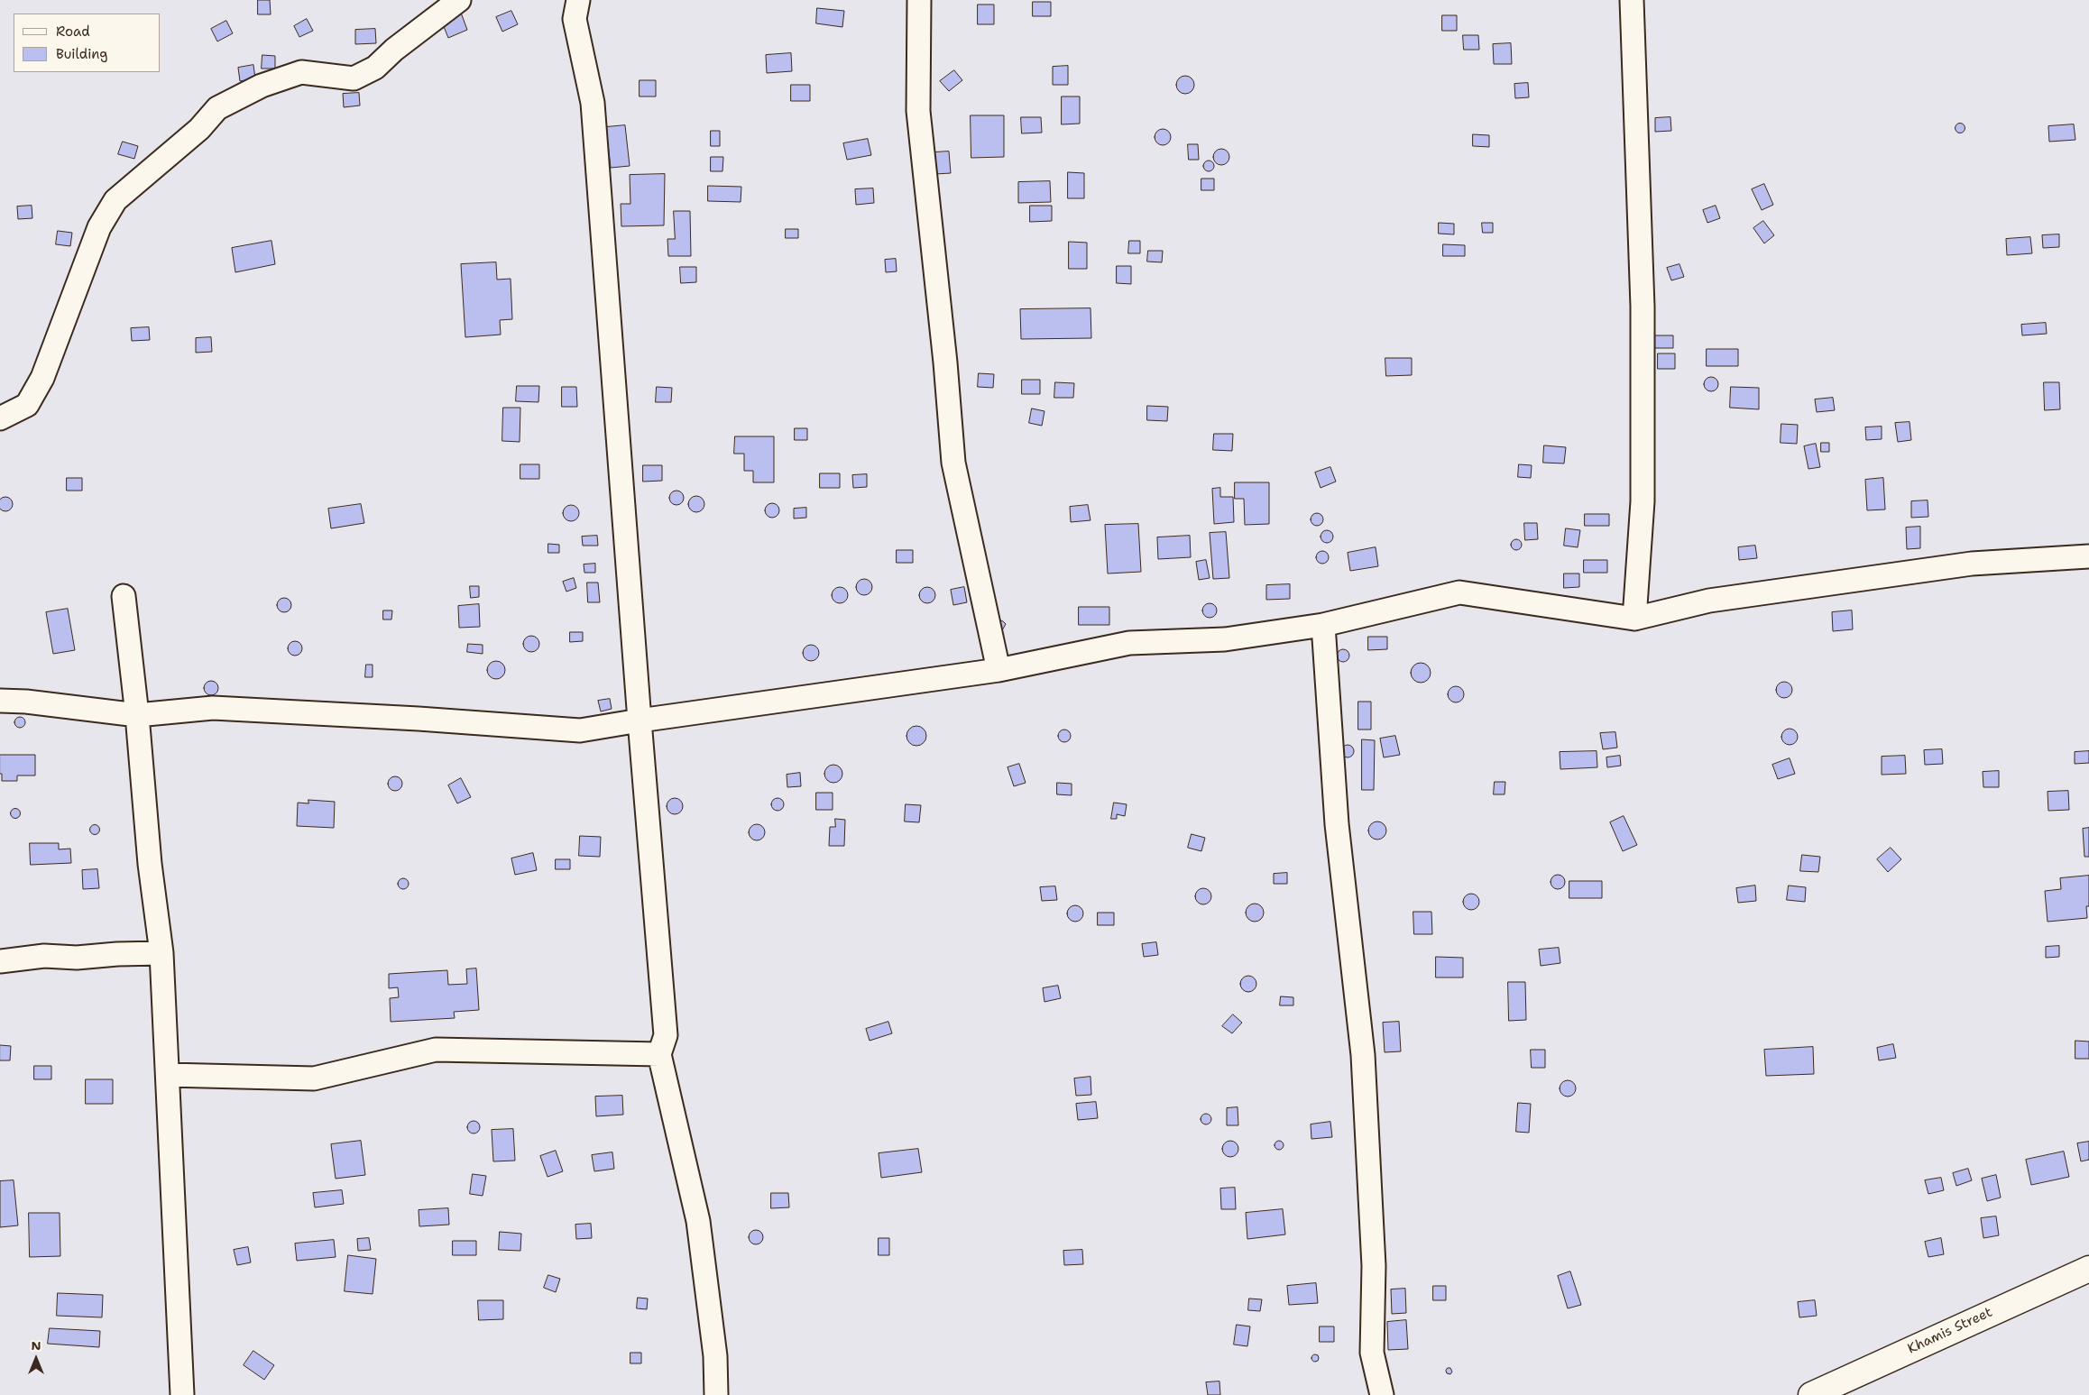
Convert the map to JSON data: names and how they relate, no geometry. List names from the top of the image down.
{
  "streets": {
    "street": ["Khamis Street"]
  },
  "legend": ["Road", "Building"],
  "north": "top"
}
